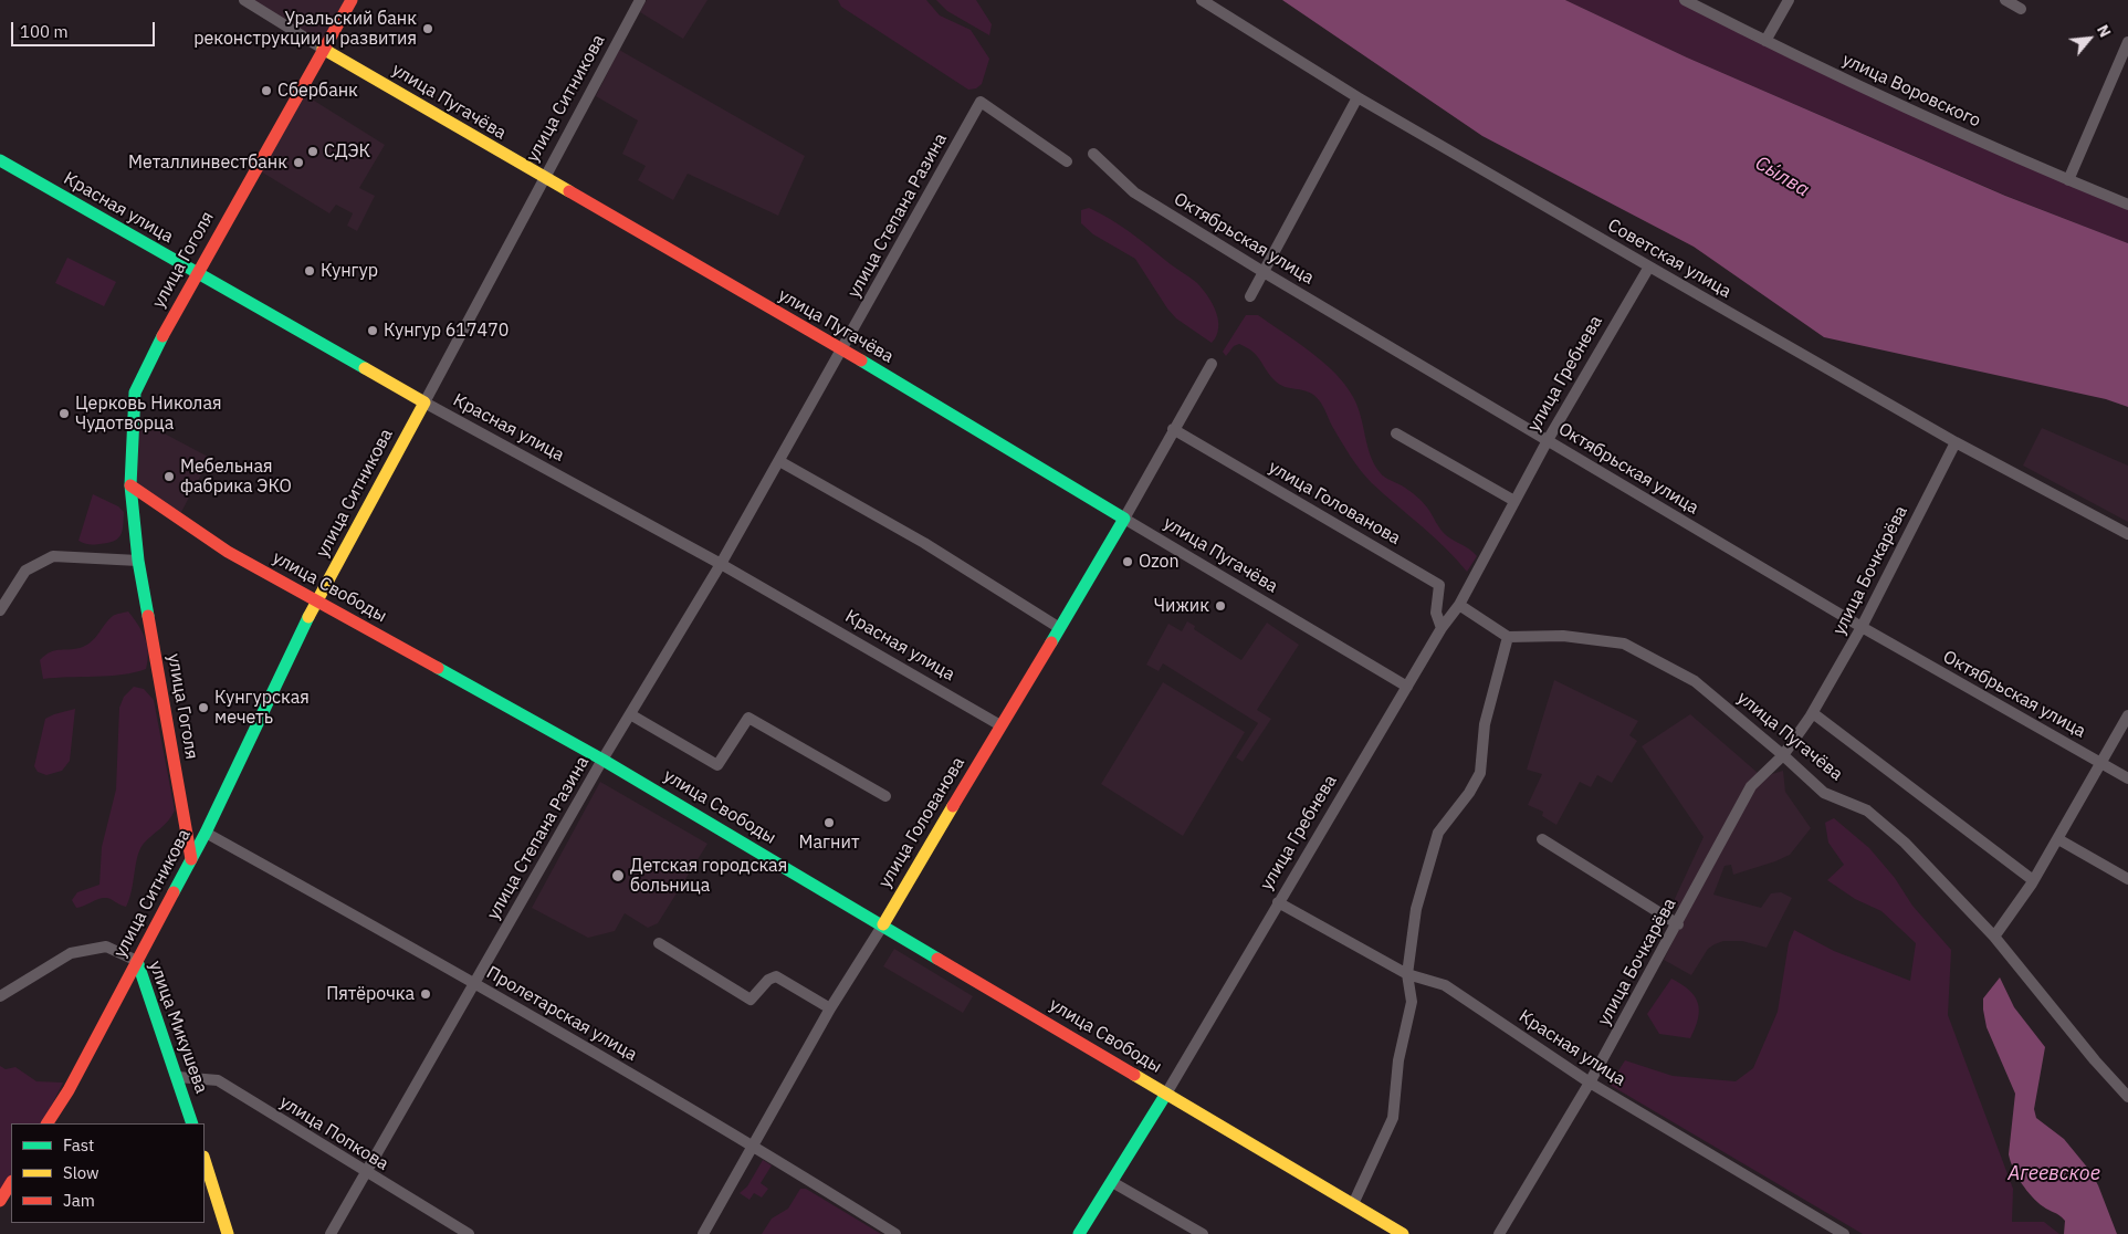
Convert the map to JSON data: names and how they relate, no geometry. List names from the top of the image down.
{
  "streets": {
    "street": [
      "улица Воровского",
      "улица Ситникова",
      "улица Пугачёва",
      "Красная улица",
      "улица Степана Разина",
      "Октябрьская улица",
      "Советская улица",
      "улица Гоголя",
      "улица Гребнева",
      "улица Голованова",
      "улица Бочкарёва",
      "улица Свободы",
      "Пролетарская улица",
      "улица Микушева",
      "улица Попкова"
    ]
  },
  "crossings": [
    ["улица Ситникова", "улица Пугачёва"],
    ["улица Ситникова", "Красная улица"],
    ["улица Ситникова", "улица Гоголя"],
    ["улица Ситникова", "улица Свободы"],
    ["улица Ситникова", "Пролетарская улица"],
    ["улица Ситникова", "улица Микушева"],
    ["улица Пугачёва", "улица Степана Разина"],
    ["улица Пугачёва", "улица Гоголя"],
    ["улица Пугачёва", "улица Гребнева"],
    ["улица Пугачёва", "улица Голованова"],
    ["улица Пугачёва", "улица Бочкарёва"],
    ["Красная улица", "улица Степана Разина"],
    ["Красная улица", "улица Гоголя"],
    ["Красная улица", "улица Гребнева"],
    ["Красная улица", "улица Голованова"],
    ["Красная улица", "улица Бочкарёва"],
    ["улица Степана Разина", "улица Свободы"],
    ["улица Степана Разина", "Пролетарская улица"],
    ["улица Степана Разина", "улица Попкова"],
    ["Октябрьская улица", "улица Гребнева"],
    ["Октябрьская улица", "улица Бочкарёва"],
    ["Советская улица", "улица Гребнева"],
    ["Советская улица", "улица Бочкарёва"],
    ["улица Гоголя", "улица Свободы"],
    ["улица Гребнева", "улица Голованова"],
    ["улица Гребнева", "улица Свободы"],
    ["улица Голованова", "улица Свободы"],
    ["улица Голованова", "Пролетарская улица"],
    ["улица Микушева", "улица Попкова"]
  ],
  "water": ["Сы́лва", "Агеевское"],
  "places": [
    "Уральский банк реконструкции и развития",
    "Сбербанк",
    "СДЭК",
    "Металлинвестбанк",
    "Кунгур",
    "Кунгур 617470",
    "Церковь Николая Чудотворца",
    "Мебельная фабрика ЭКО",
    "Ozon",
    "Чижик",
    "Кунгурская мечеть",
    "Магнит",
    "Детская городская больница",
    "Пятёрочка"
  ],
  "legend": ["Fast", "Slow", "Jam"],
  "scale_bar": "100 m",
  "north": "top right"
}
